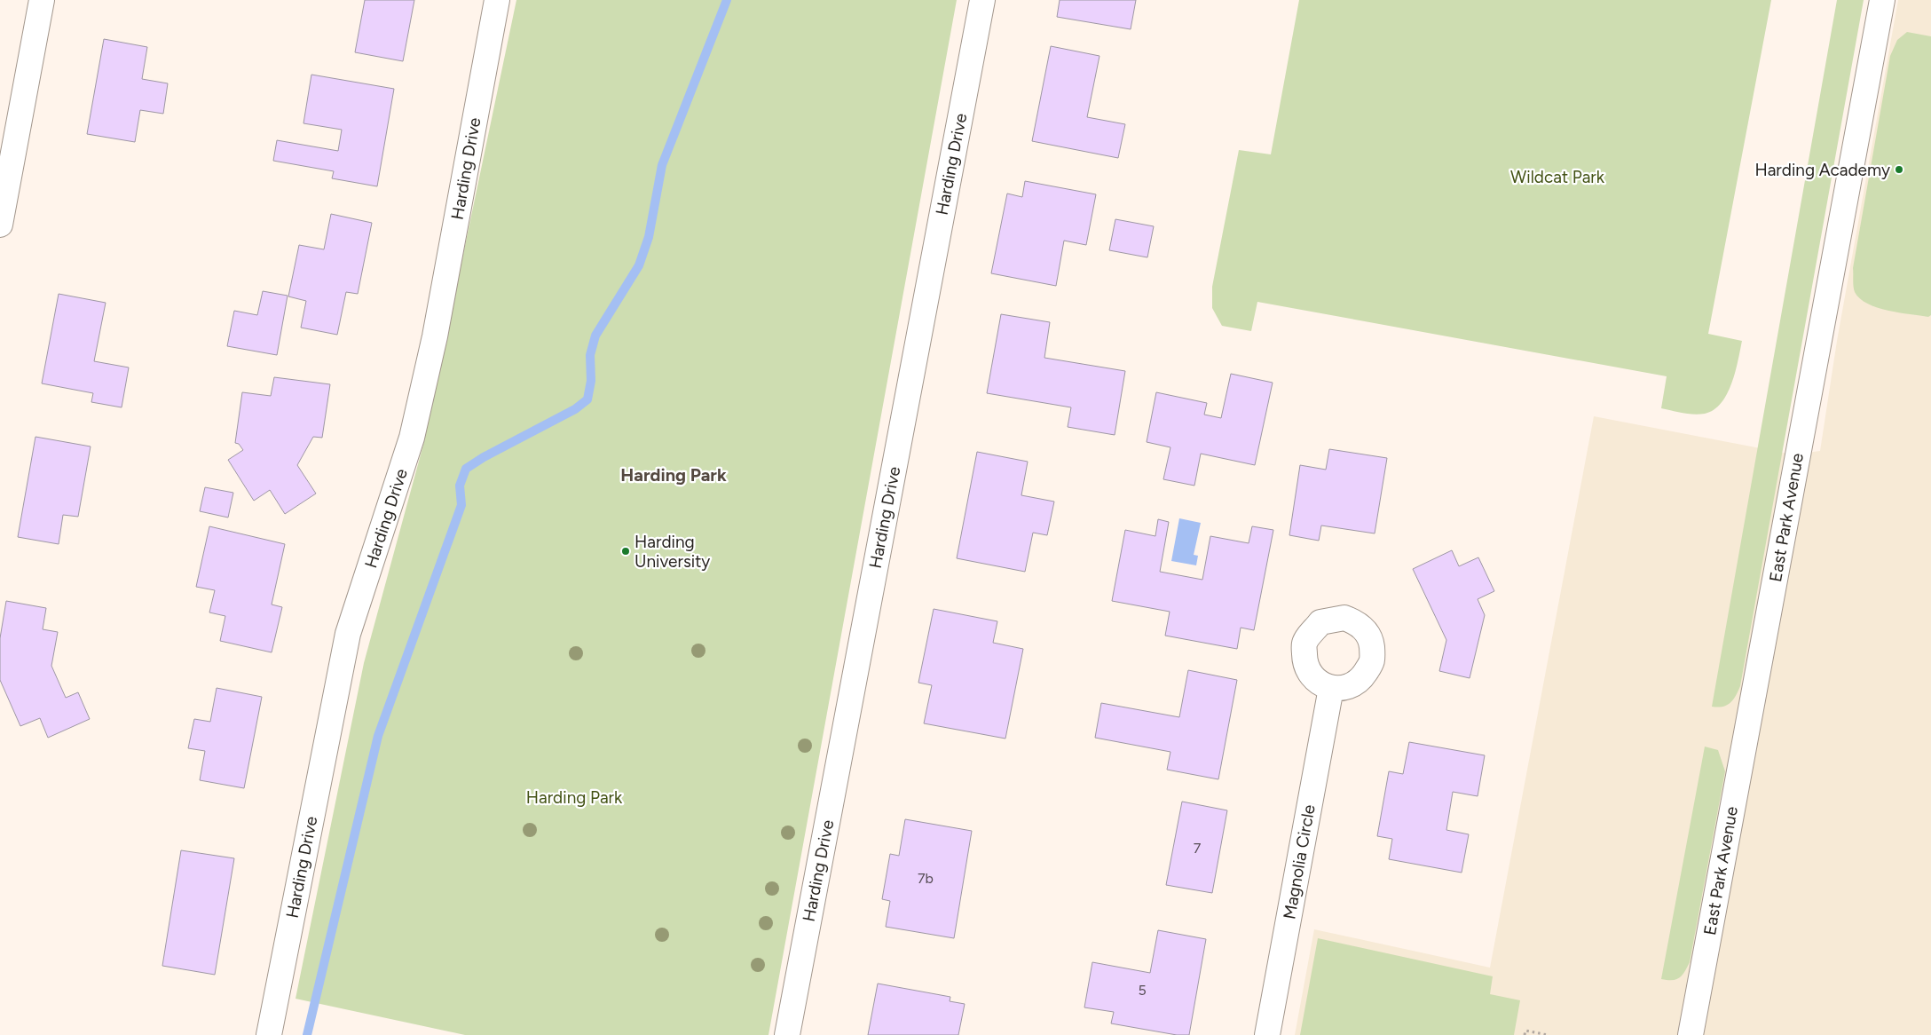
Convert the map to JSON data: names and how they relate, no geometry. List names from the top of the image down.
{
  "streets": {
    "street": ["Harding Drive", "East Park Avenue", "Magnolia Circle"]
  },
  "districts": ["Harding Park"],
  "parks": ["Wildcat Park", "Harding Park"],
  "places": ["Harding Academy", "Harding University"],
  "house_numbers": ["7", "7b", "5"]
}
